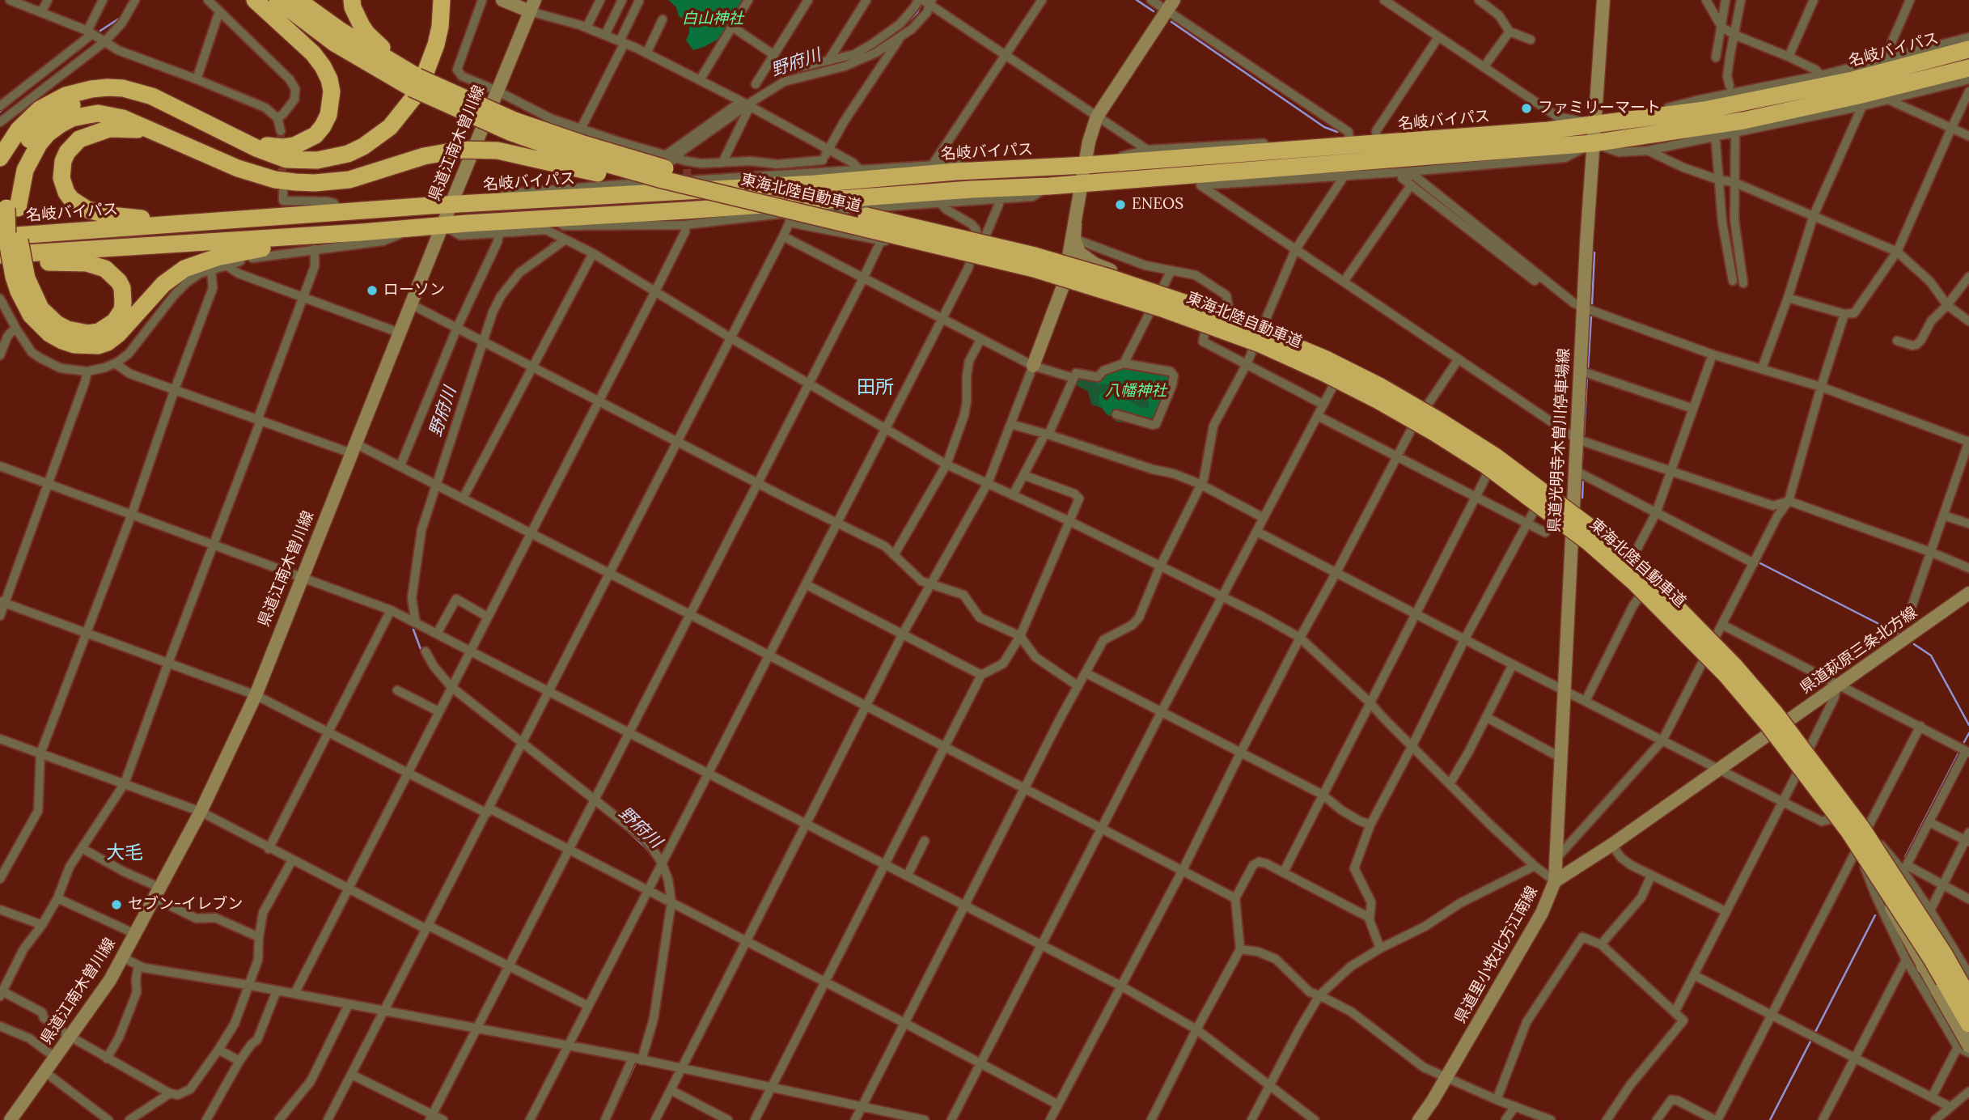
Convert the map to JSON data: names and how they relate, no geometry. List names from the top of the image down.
{
  "streets": {
    "highway": ["名岐バイパス", "東海北陸自動車道"],
    "main road": [
      "県道江南木曽川線",
      "県道光明寺木曽川停車場線",
      "県道萩原三条北方線",
      "県道里小牧北方江南線"
    ]
  },
  "crossings": [
    ["名岐バイパス", "県道江南木曽川線"],
    ["名岐バイパス", "県道光明寺木曽川停車場線"],
    ["県道光明寺木曽川停車場線", "県道里小牧北方江南線"],
    ["県道萩原三条北方線", "県道里小牧北方江南線"]
  ],
  "districts": ["田所", "大毛"],
  "water": ["野府川"],
  "parks": ["白山神社", "八幡神社"],
  "places": [
    "ファミリーマート",
    "ENEOS",
    "ローソン",
    "セブン-イレブン"
  ]
}
